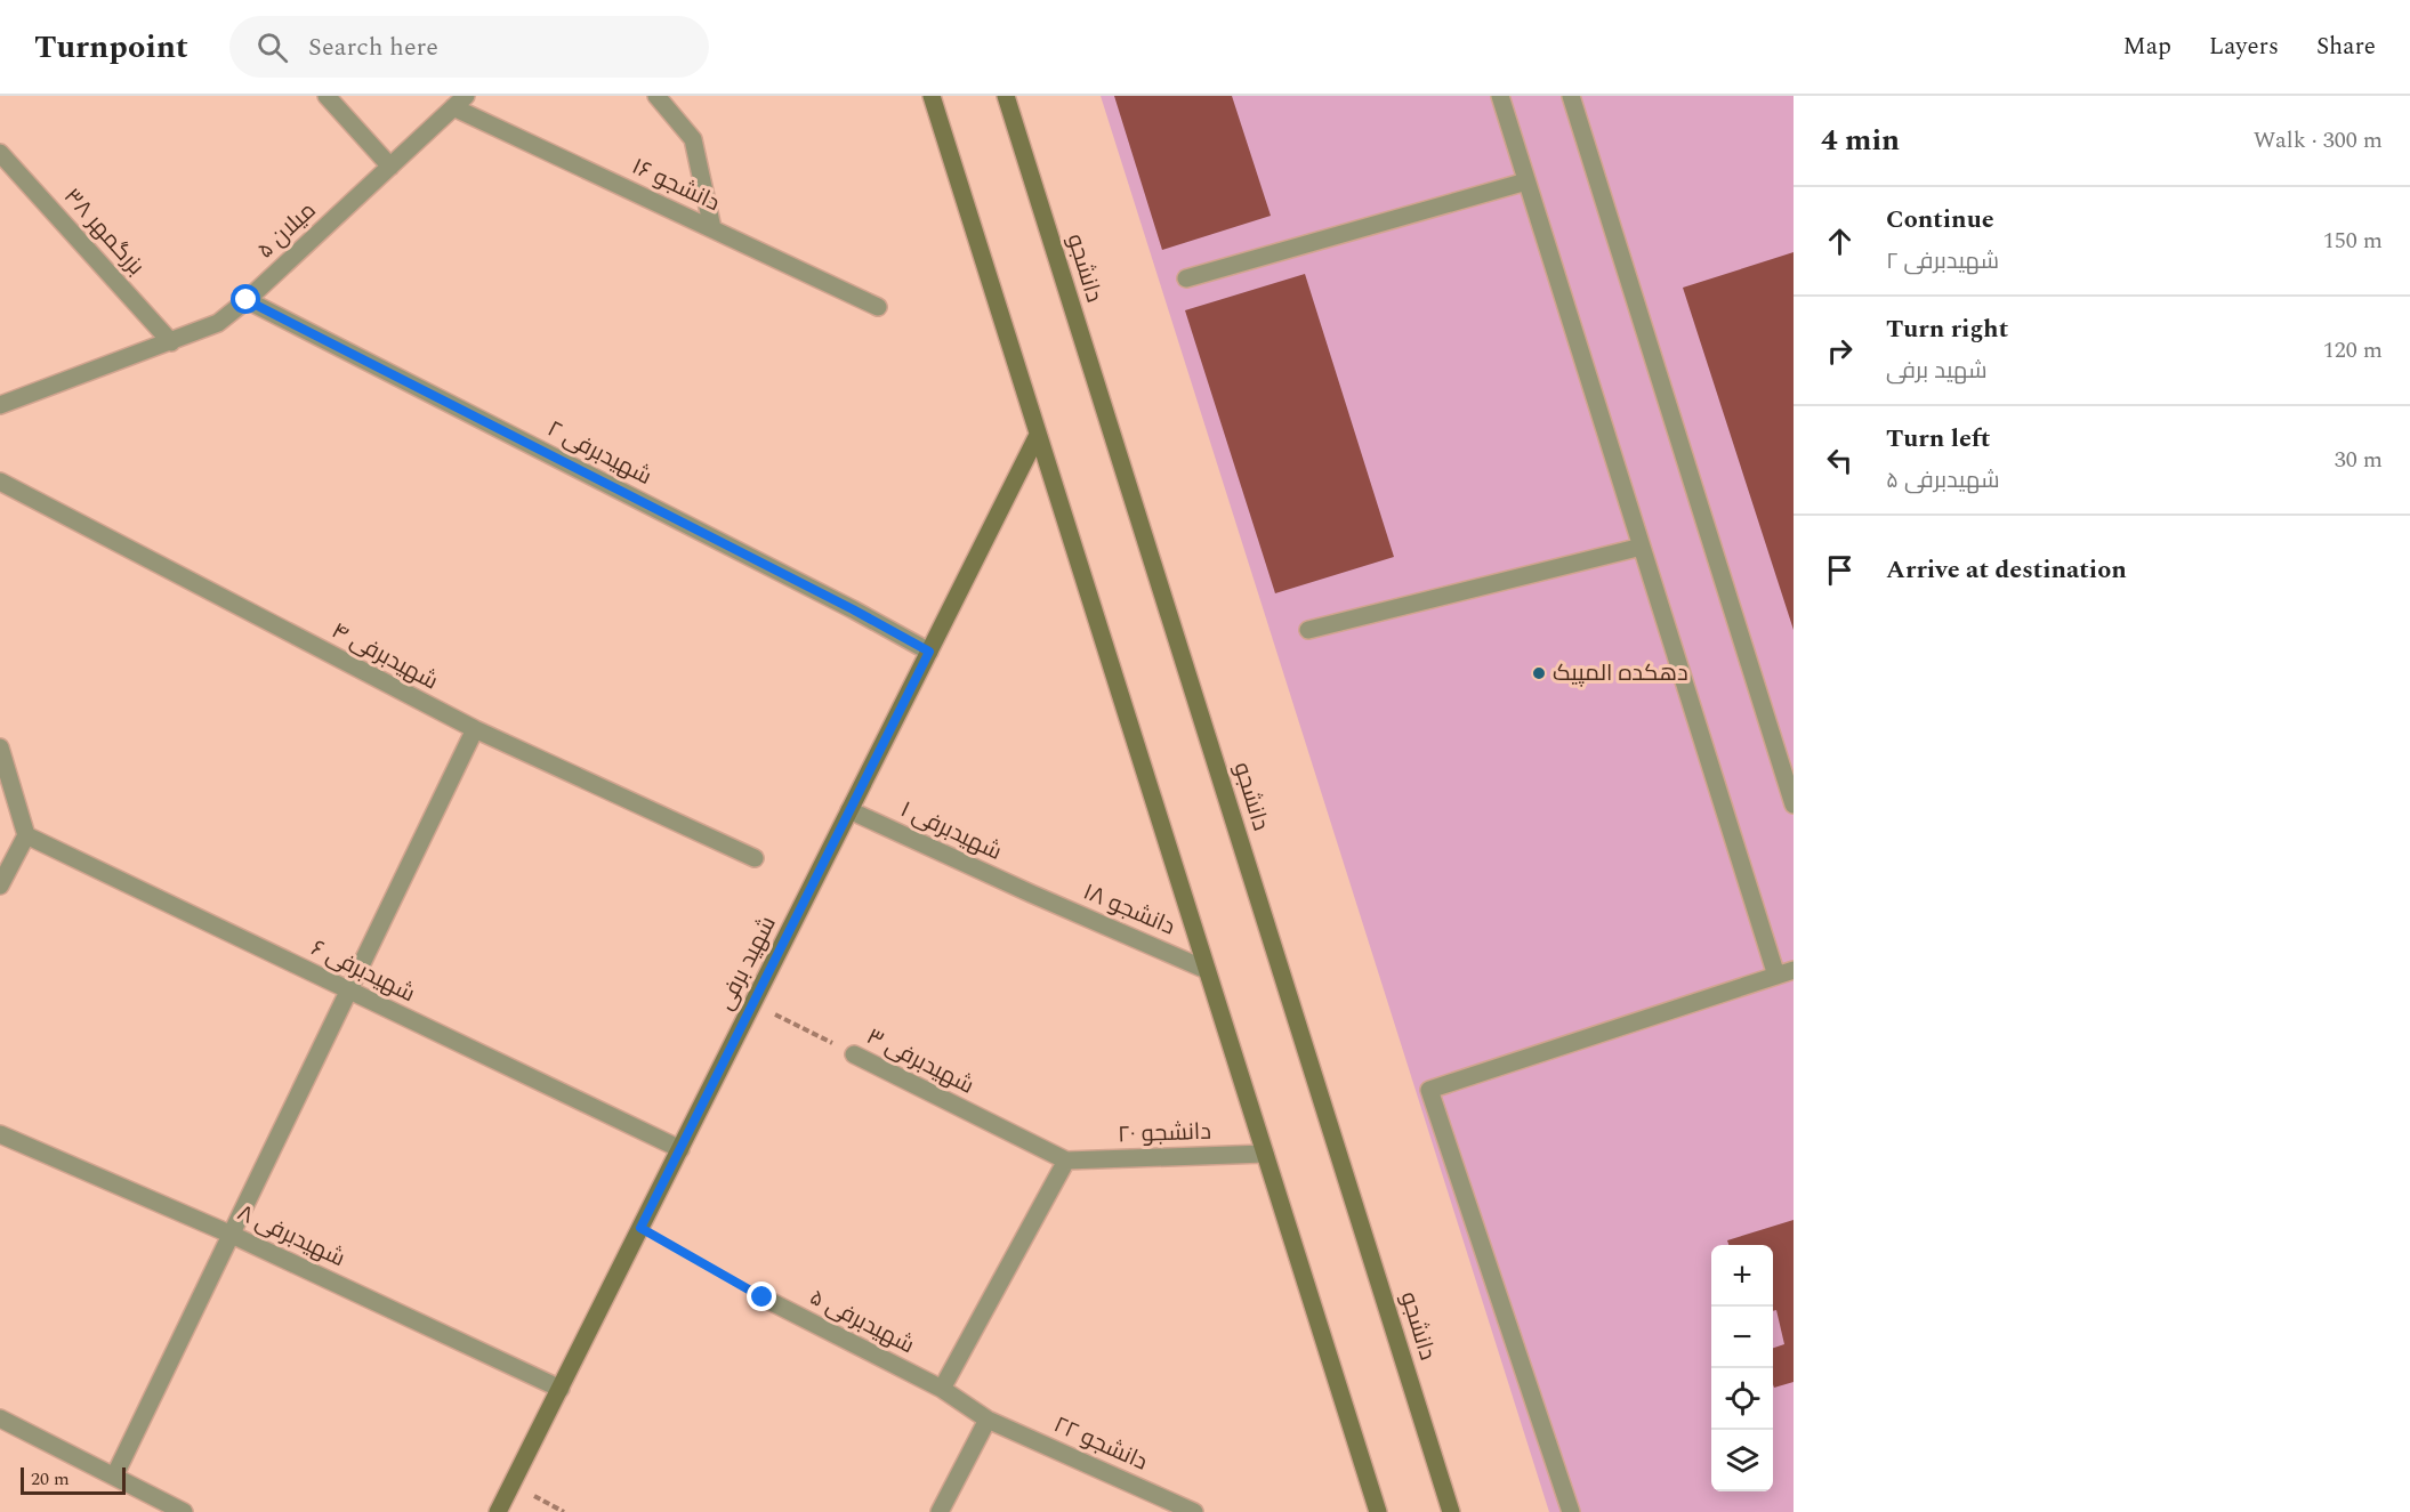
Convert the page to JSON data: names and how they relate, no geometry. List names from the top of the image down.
{
  "streets": {
    "main road": ["دانشجو", "شهید برفی"],
    "street": [
      "دانشجو ۱۶",
      "میلان ۵",
      "بزرگمهر ۳۸",
      "شهیدبرفی ۲",
      "شهیدبرفی ۴",
      "شهیدبرفی ۱",
      "دانشجو ۱۸",
      "شهیدبرفی ۶",
      "شهیدبرفی ۳",
      "دانشجو ۲۰",
      "شهیدبرفی ۸",
      "شهیدبرفی ۵",
      "دانشجو ۲۲"
    ]
  },
  "crossings": [
    ["دانشجو ۱۶", "میلان ۵"],
    ["میلان ۵", "بزرگمهر ۳۸"],
    ["میلان ۵", "شهیدبرفی ۲"],
    ["شهیدبرفی ۲", "شهید برفی"],
    ["شهیدبرفی ۱", "دانشجو ۱۸"],
    ["شهیدبرفی ۱", "شهید برفی"],
    ["شهید برفی", "شهیدبرفی ۶"],
    ["شهید برفی", "شهیدبرفی ۳"],
    ["شهید برفی", "شهیدبرفی ۸"],
    ["شهیدبرفی ۳", "دانشجو ۲۰"],
    ["شهیدبرفی ۵", "دانشجو ۲۲"]
  ],
  "places": ["دهکده المپیک"],
  "scale_bar": "20 m",
  "page": {
    "header": "Turnpoint",
    "search": "Search here",
    "nav": ["Map", "Layers", "Share"],
    "heading": ["4 min", "Walk · 300 m"],
    "list": [
      ["Continue", "شهیدبرفی ۲", "150 m"],
      ["Turn right", "شهید برفی", "120 m"],
      ["Turn left", "شهیدبرفی ۵", "30 m"],
      "Arrive at destination"
    ],
    "map_buttons": ["+", "−"],
    "scale": "20 m"
  }
}
